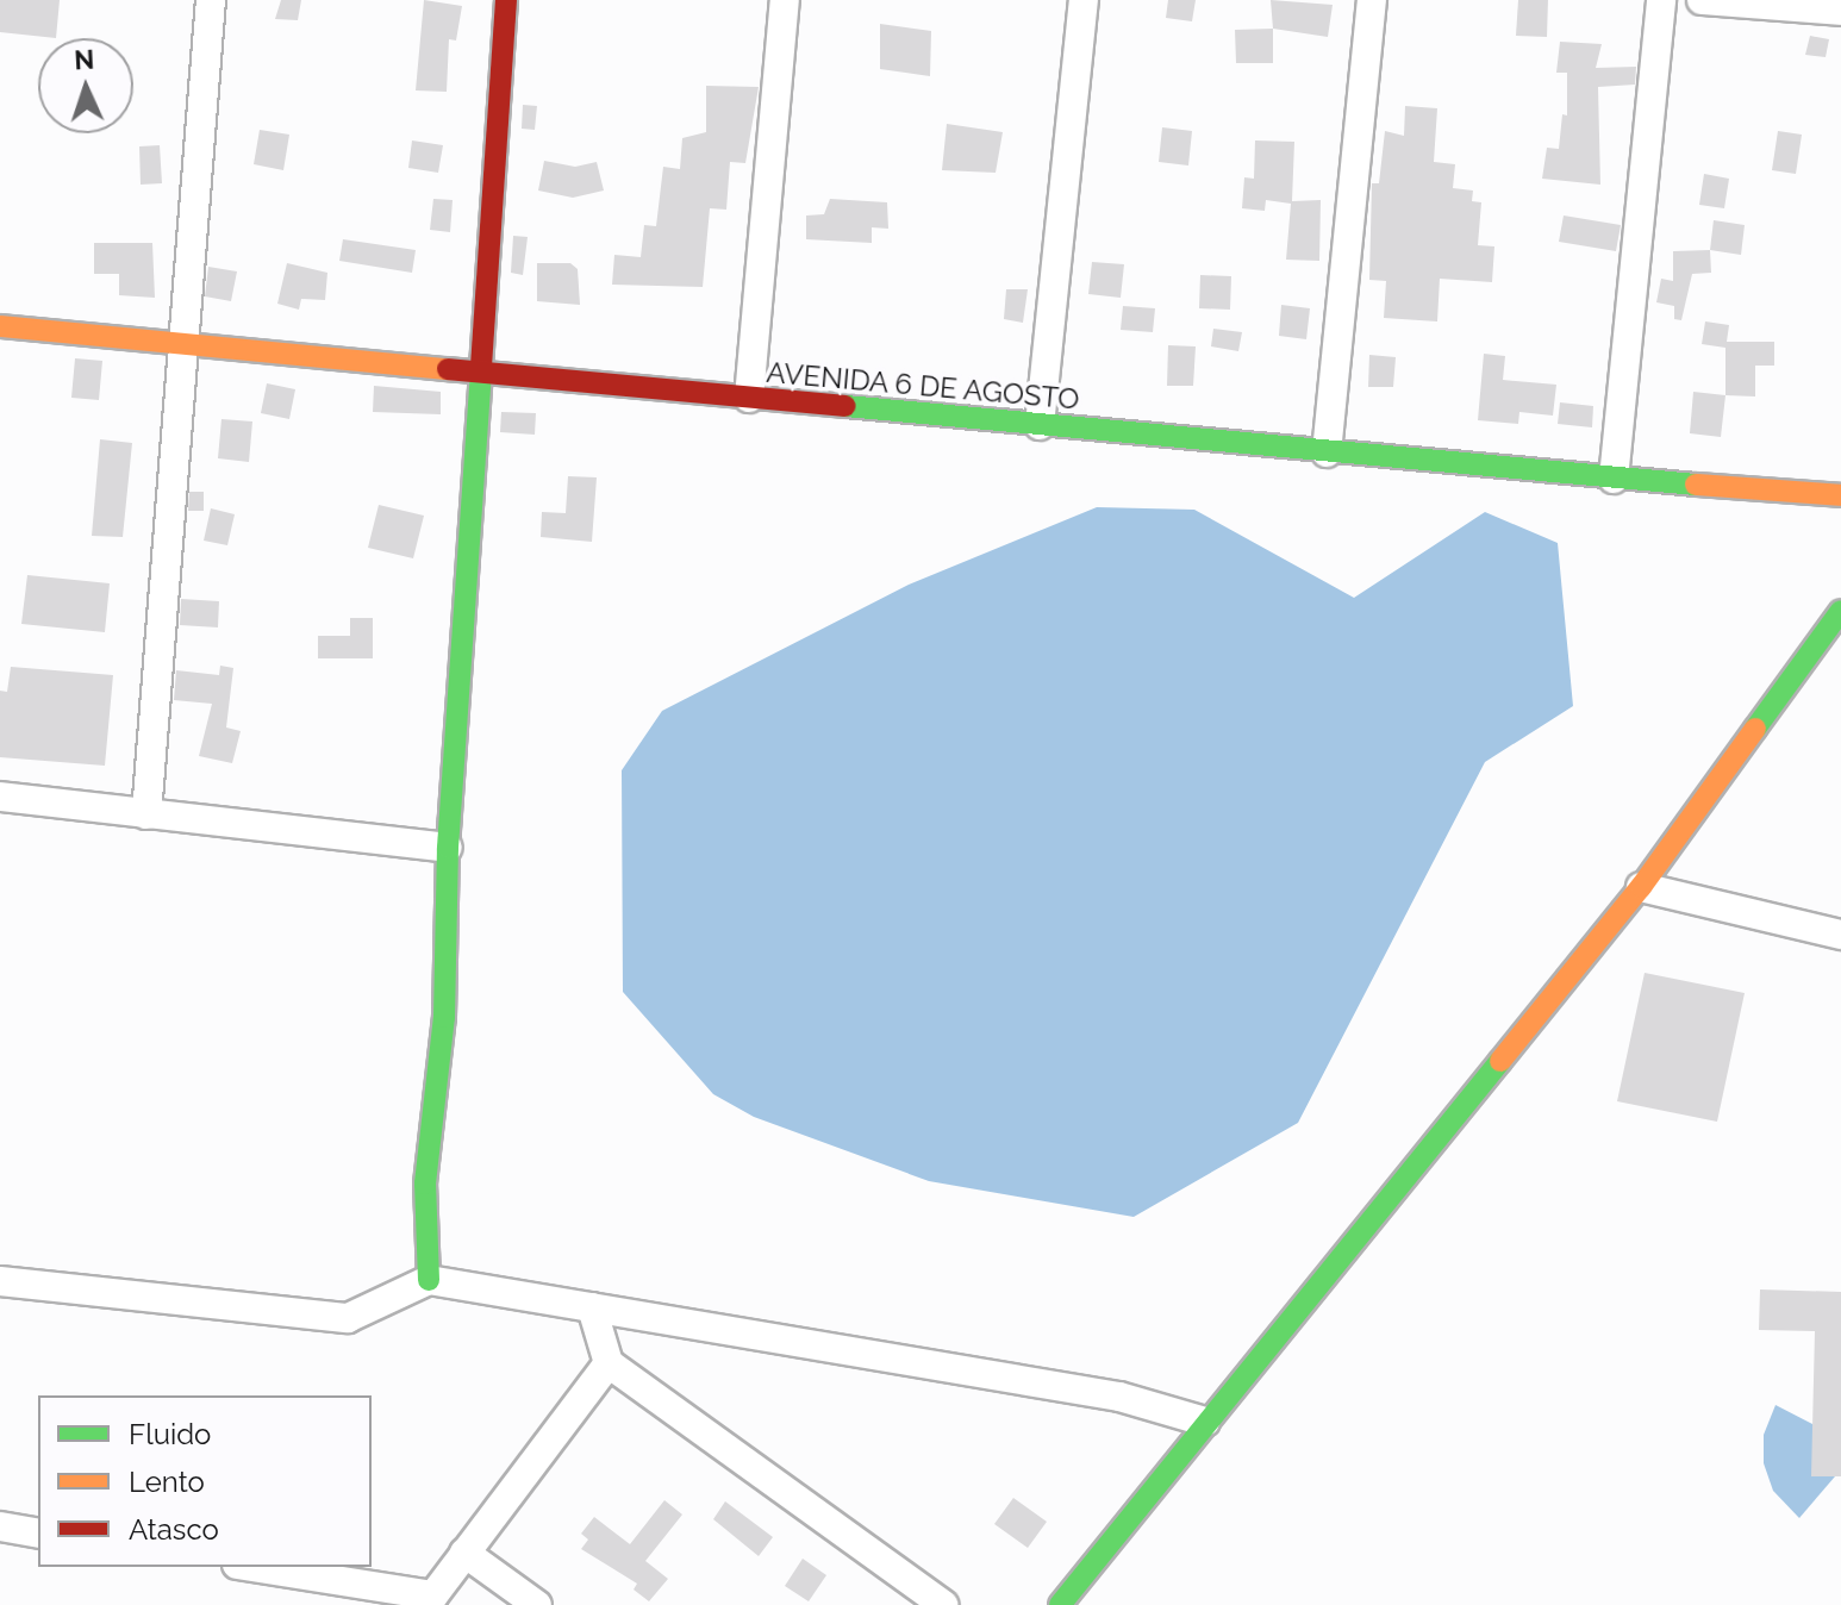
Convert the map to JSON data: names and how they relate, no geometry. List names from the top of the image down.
{
  "streets": {
    "street": ["AVENIDA 6 DE AGOSTO"]
  },
  "legend": ["Fluido", "Lento", "Atasco"],
  "north": "top"
}
